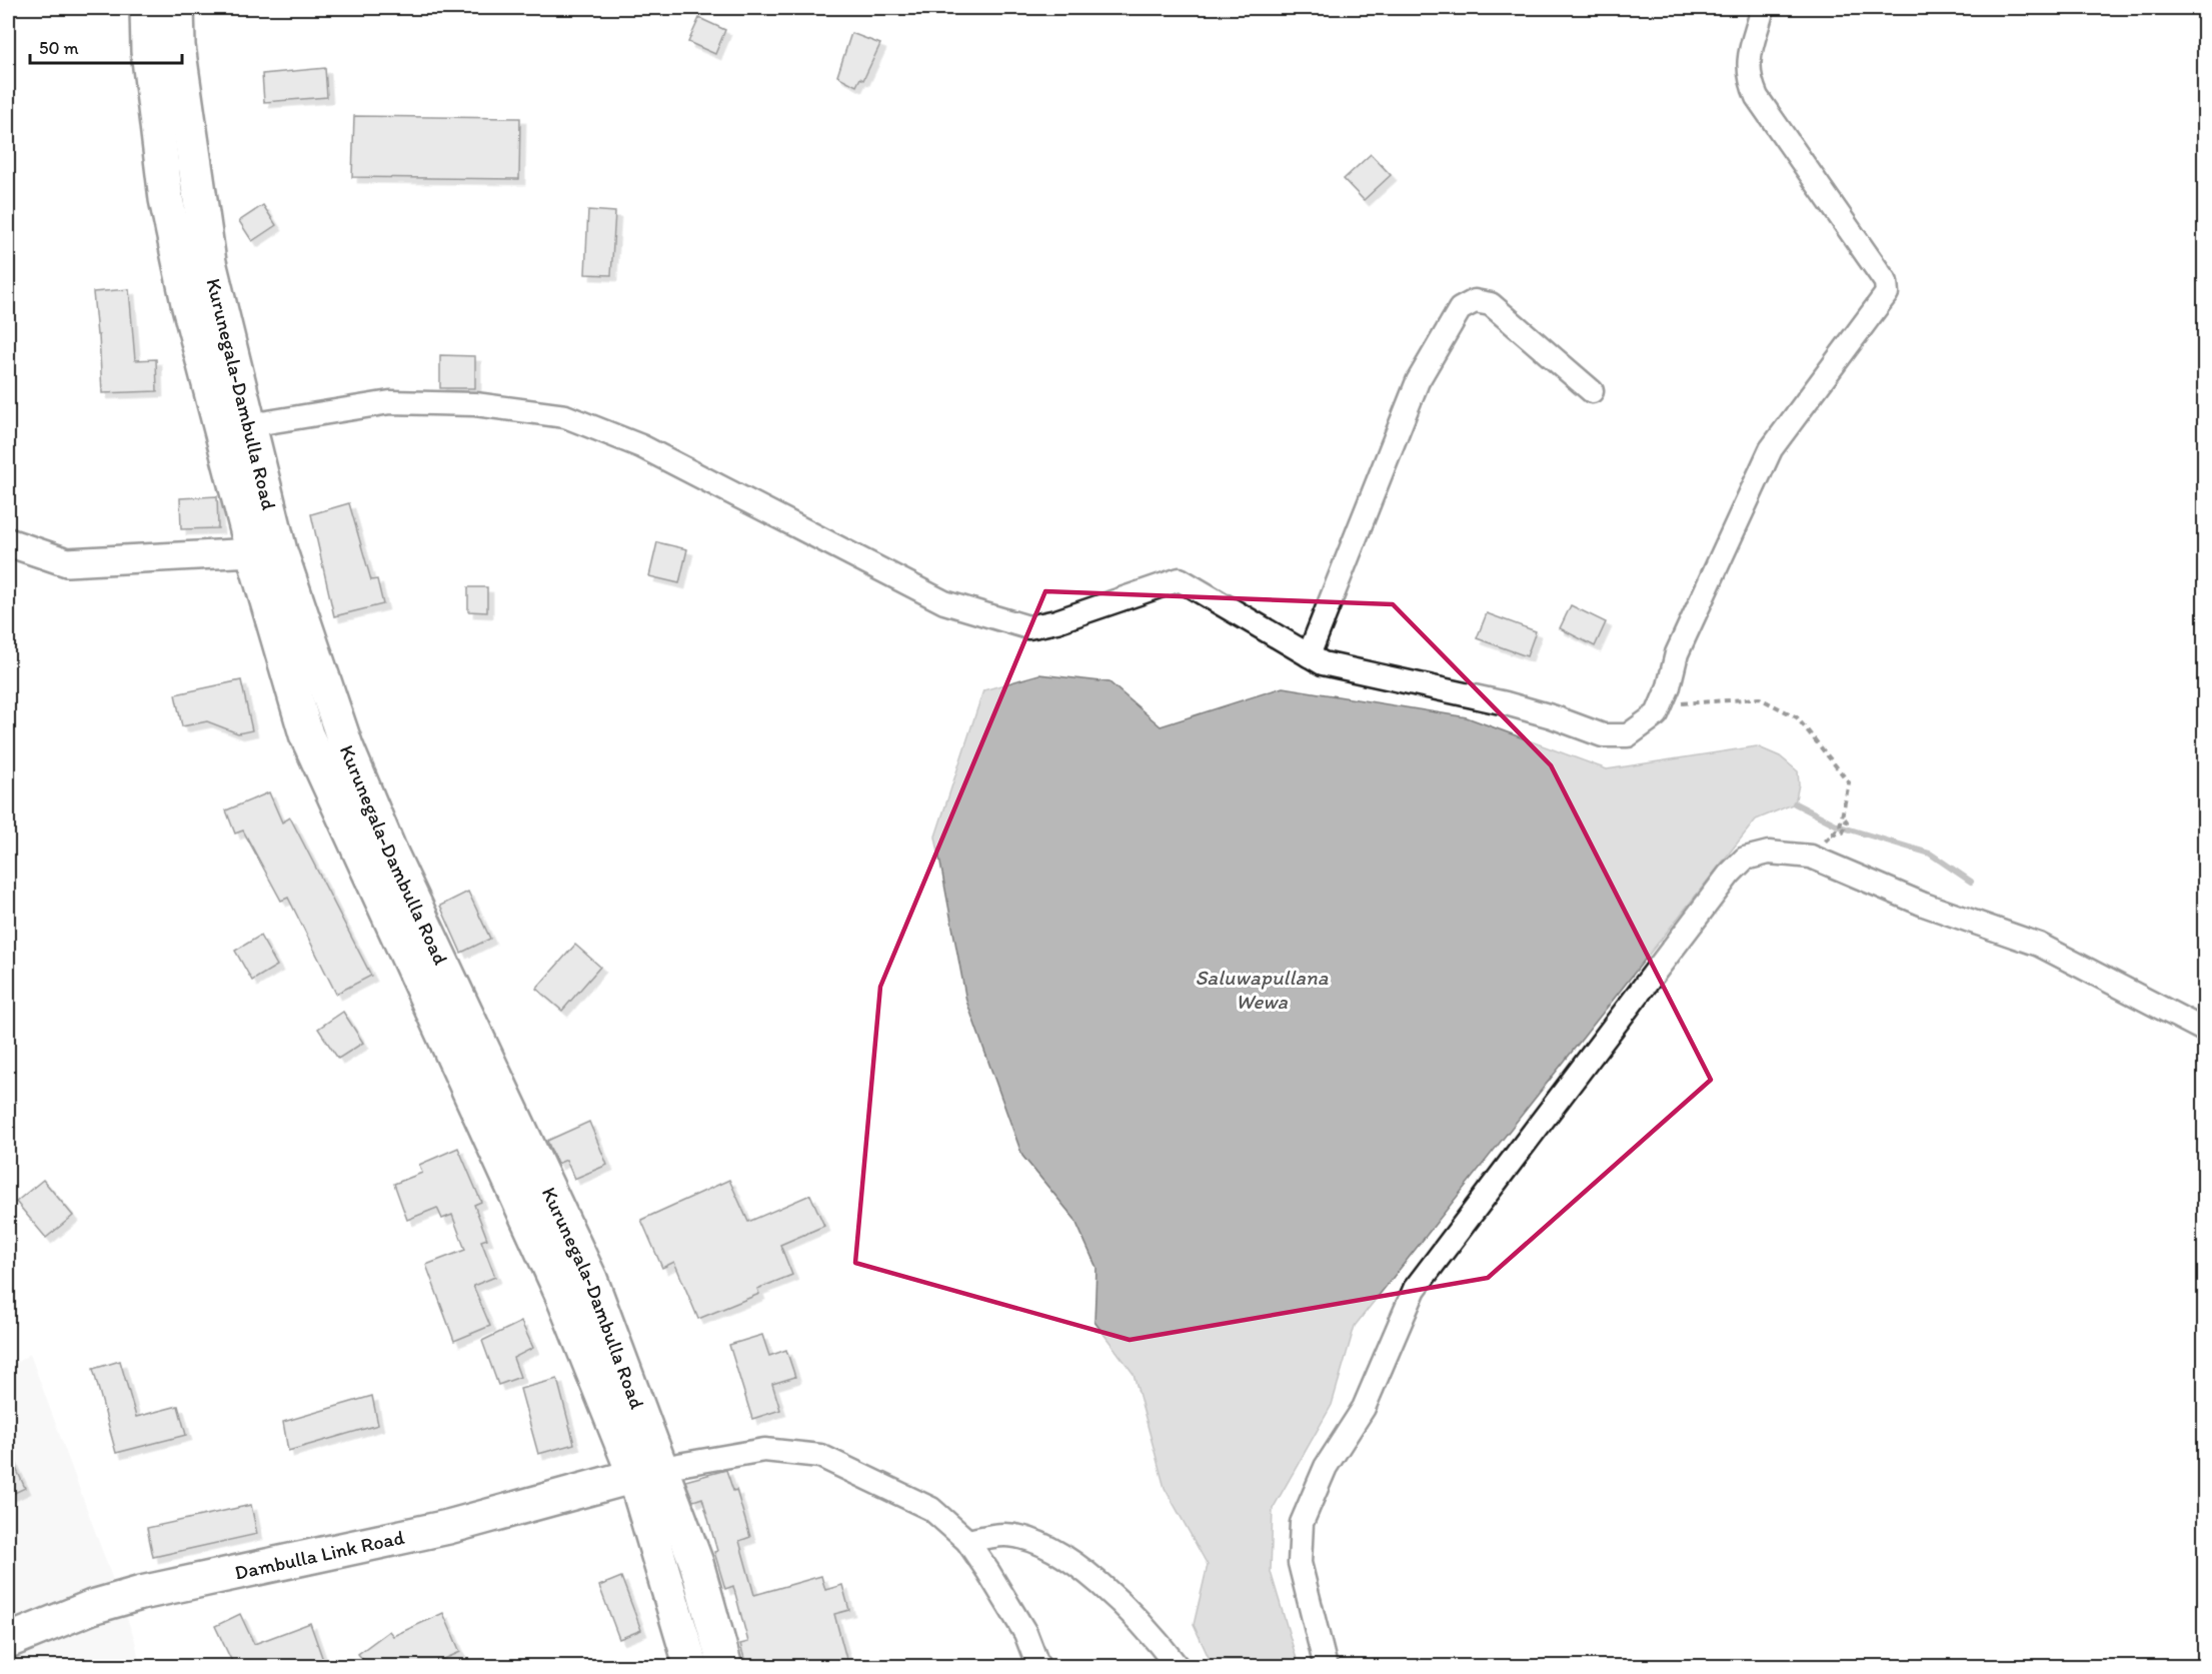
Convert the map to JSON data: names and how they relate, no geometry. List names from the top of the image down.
{
  "streets": {
    "main road": ["Kurunegala-Dambulla Road", "Dambulla Link Road"]
  },
  "crossings": [
    ["Kurunegala-Dambulla Road", "Dambulla Link Road"]
  ],
  "water": ["Saluwapullana Wewa"],
  "scale_bar": "50 m"
}
